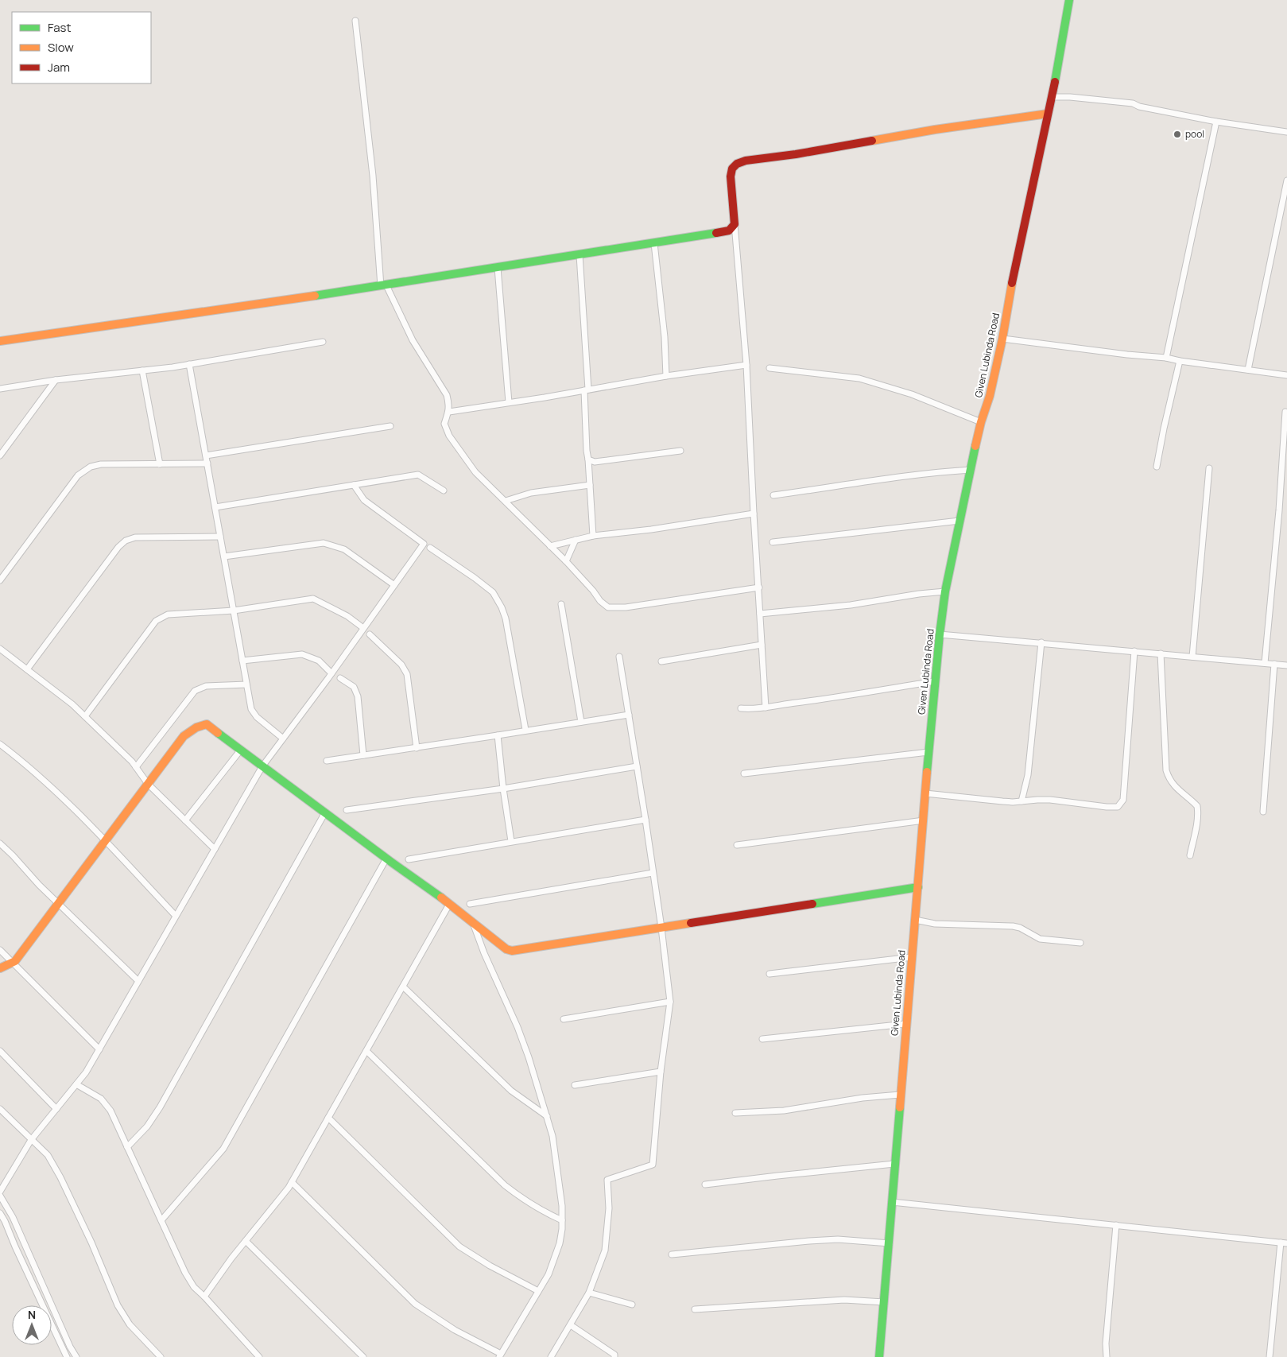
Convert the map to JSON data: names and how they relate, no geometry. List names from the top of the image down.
{
  "streets": {
    "street": ["Given Lubinda Road"]
  },
  "places": ["pool"],
  "legend": ["Fast", "Slow", "Jam"],
  "north": "top"
}
